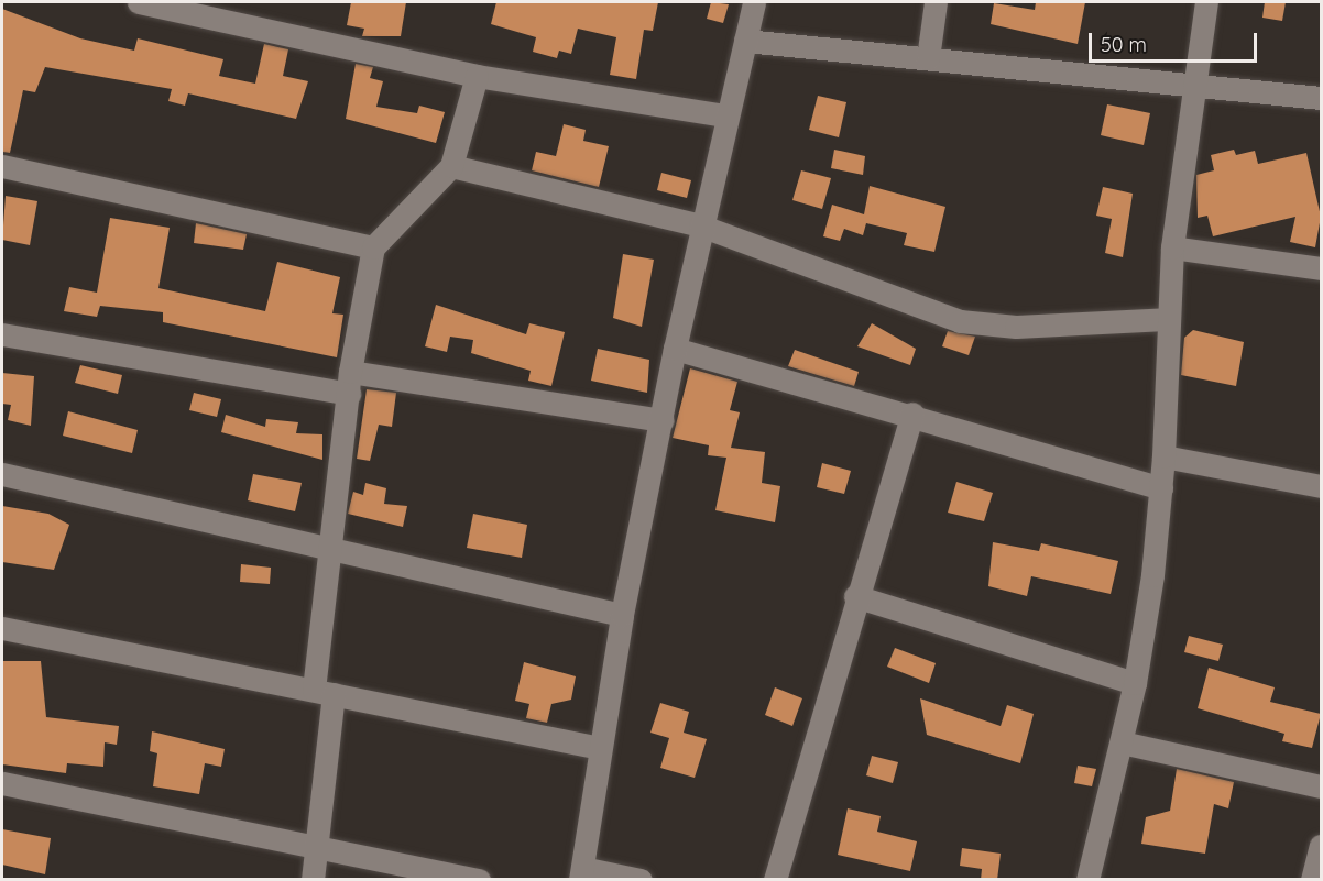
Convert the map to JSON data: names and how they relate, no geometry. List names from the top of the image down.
{
  "scale_bar": "50 m"
}
